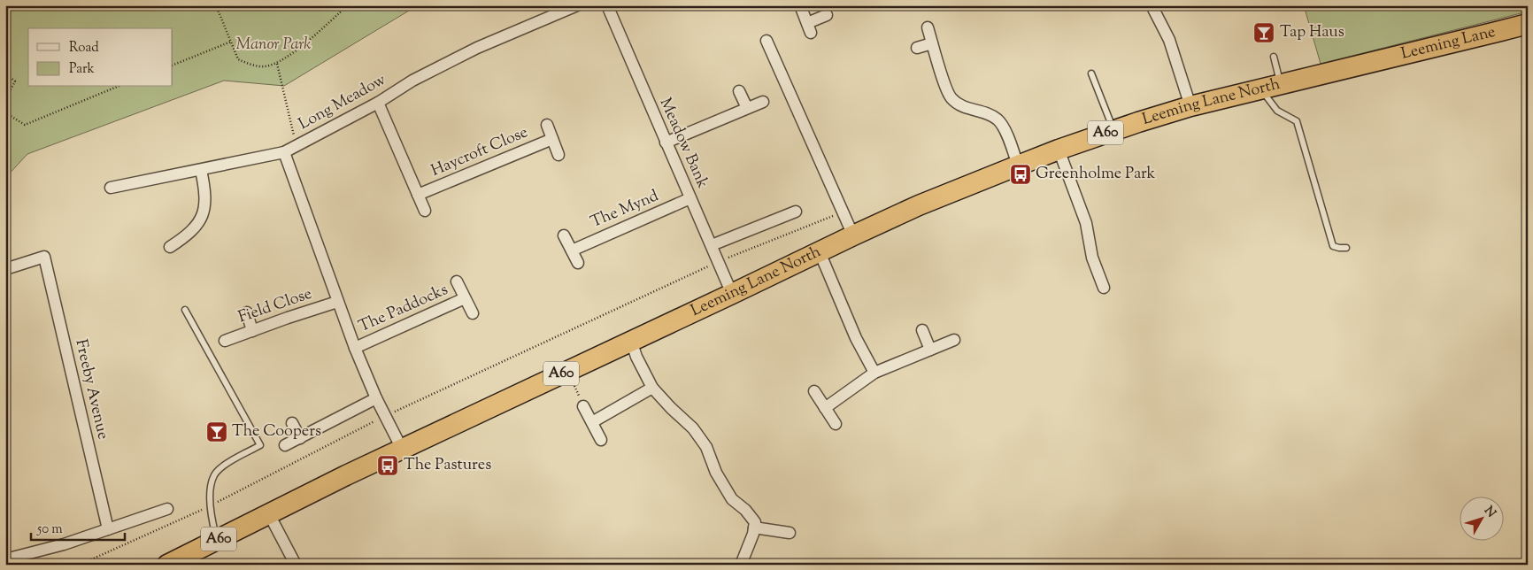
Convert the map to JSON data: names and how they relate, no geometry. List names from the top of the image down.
{
  "streets": {
    "highway": ["Leeming Lane", "Leeming Lane North", "A60"],
    "street": [
      "Long Meadow",
      "Meadow Bank",
      "Haycroft Close",
      "The Mynd",
      "Field Close",
      "The Paddocks",
      "Freeby Avenue"
    ]
  },
  "crossings": [
    ["Leeming Lane", "Leeming Lane North"],
    ["Long Meadow", "Haycroft Close"],
    ["Leeming Lane North", "Meadow Bank"],
    ["Meadow Bank", "The Mynd"]
  ],
  "parks": ["Manor Park"],
  "places": {
    "bar": ["Tap Haus", "The Coopers"],
    "bus stop": ["Greenholme Park", "The Pastures"]
  },
  "legend": ["Road", "Park"],
  "scale_bar": "50 m",
  "north": "top right"
}
